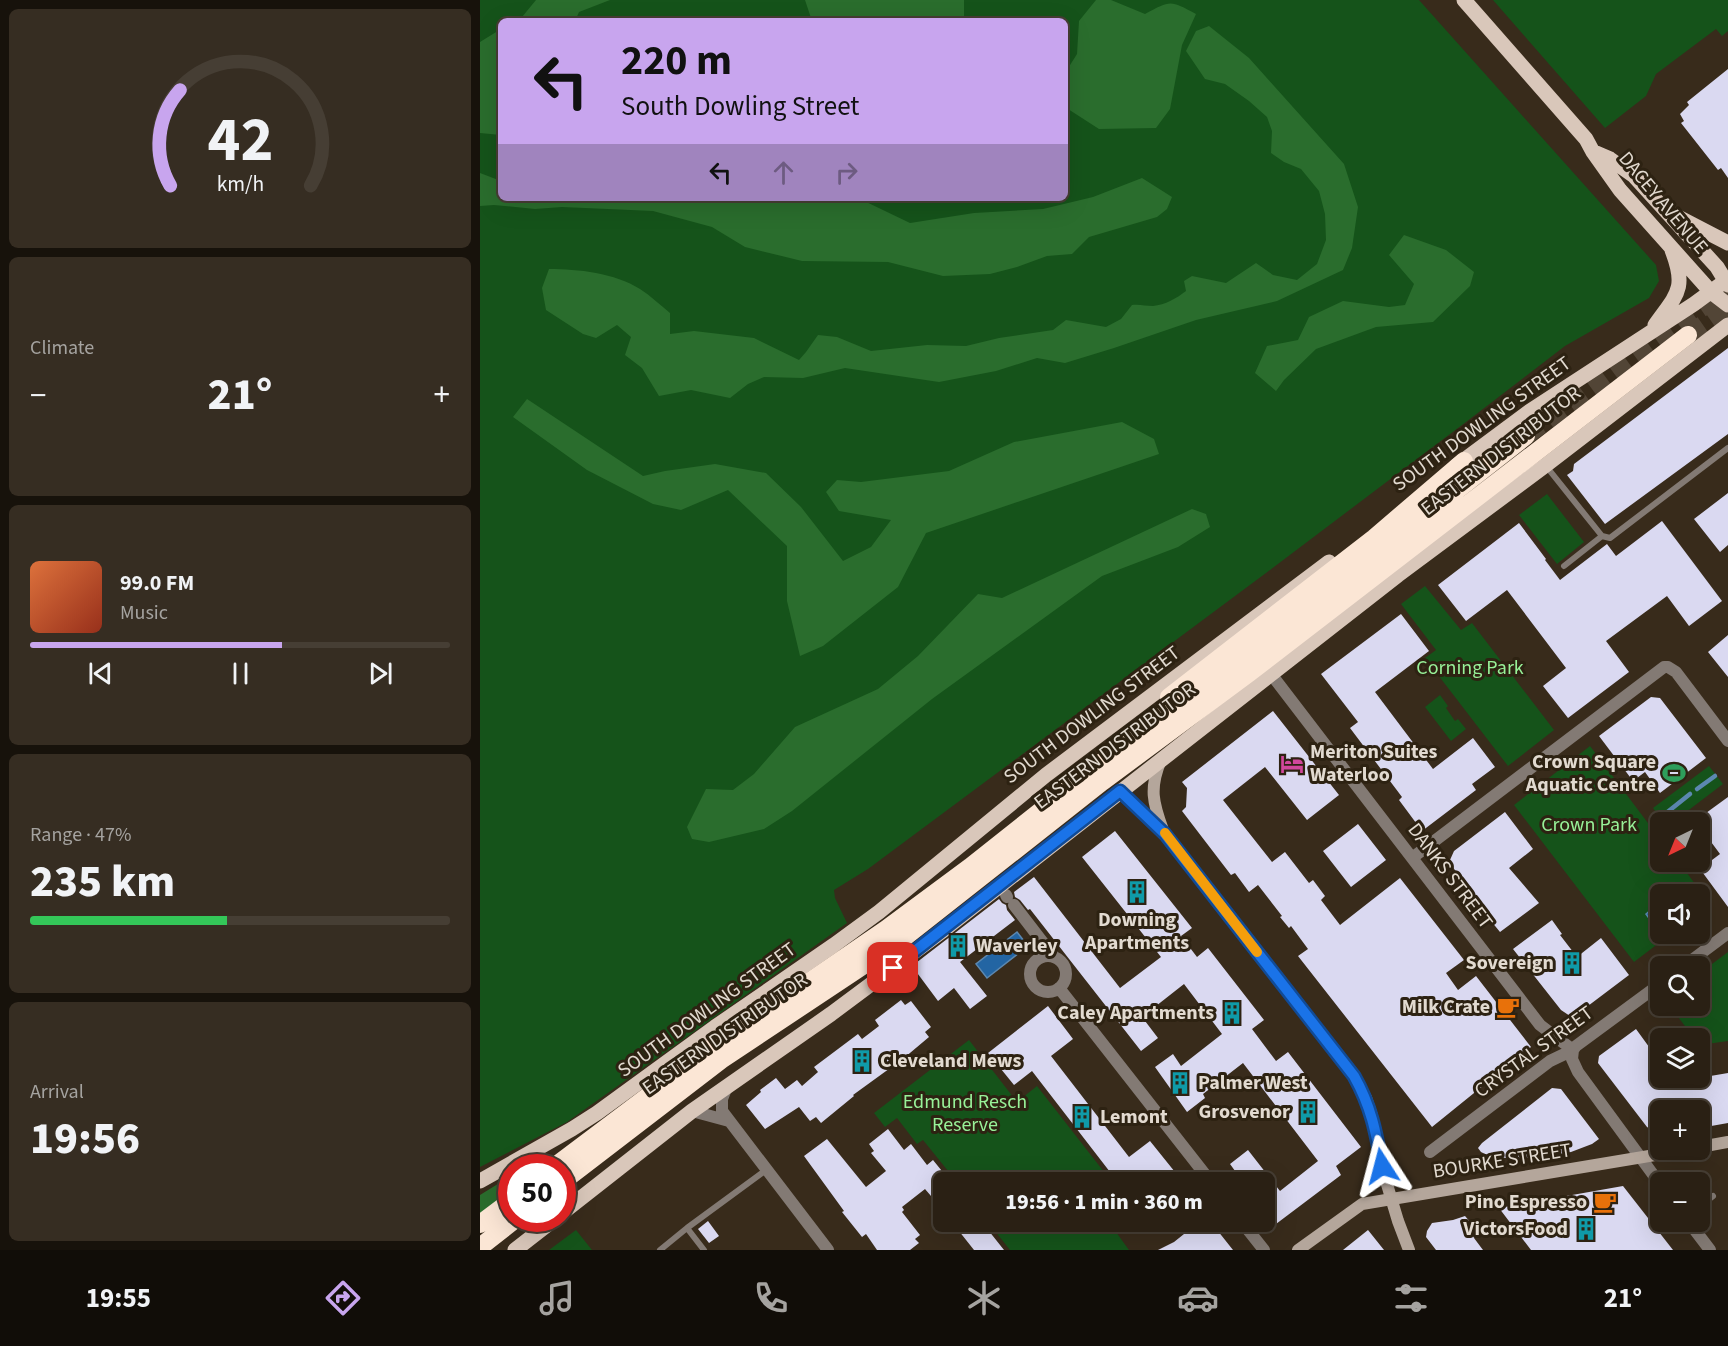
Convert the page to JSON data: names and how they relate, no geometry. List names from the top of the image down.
{
  "streets": {
    "highway": ["EASTERN DISTRIBUTOR"],
    "main road": ["DACEY AVENUE", "SOUTH DOWLING STREET", "BOURKE STREET"],
    "street": ["DANKS STREET", "CRYSTAL STREET"]
  },
  "crossings": [
    ["DACEY AVENUE", "SOUTH DOWLING STREET"],
    ["DANKS STREET", "CRYSTAL STREET"]
  ],
  "parks": ["Corning Park", "Crown Park", "Edmund Resch Reserve"],
  "places": {
    "hotel": ["Meriton Suites Waterloo"],
    "sports": ["Crown Square Aquatic Centre"],
    "building": [
      "Downing Apartments",
      "Waverley",
      "Sovereign",
      "Caley Apartments",
      "Cleveland Mews",
      "Palmer West",
      "Grosvenor",
      "Lemont",
      "VictorsFood"
    ],
    "cafe": ["Milk Crate", "Pino Espresso"]
  },
  "north": "bottom left",
  "page": {
    "turn": ["220 m", "South Dowling Street"],
    "tile": [
      "Climate",
      ["Range · 47%", "235 km"],
      ["Arrival", "19:56"]
    ],
    "heat": ["−", "21°", "+"],
    "song": ["99.0 FM", "Music"],
    "map_buttons": ["+", "−"],
    "limit": "50",
    "trip": "19:56 · 1 min · 360 m",
    "tabs": ["19:55", "21°"],
    "gauge": ["42", "km/h"]
  }
}
